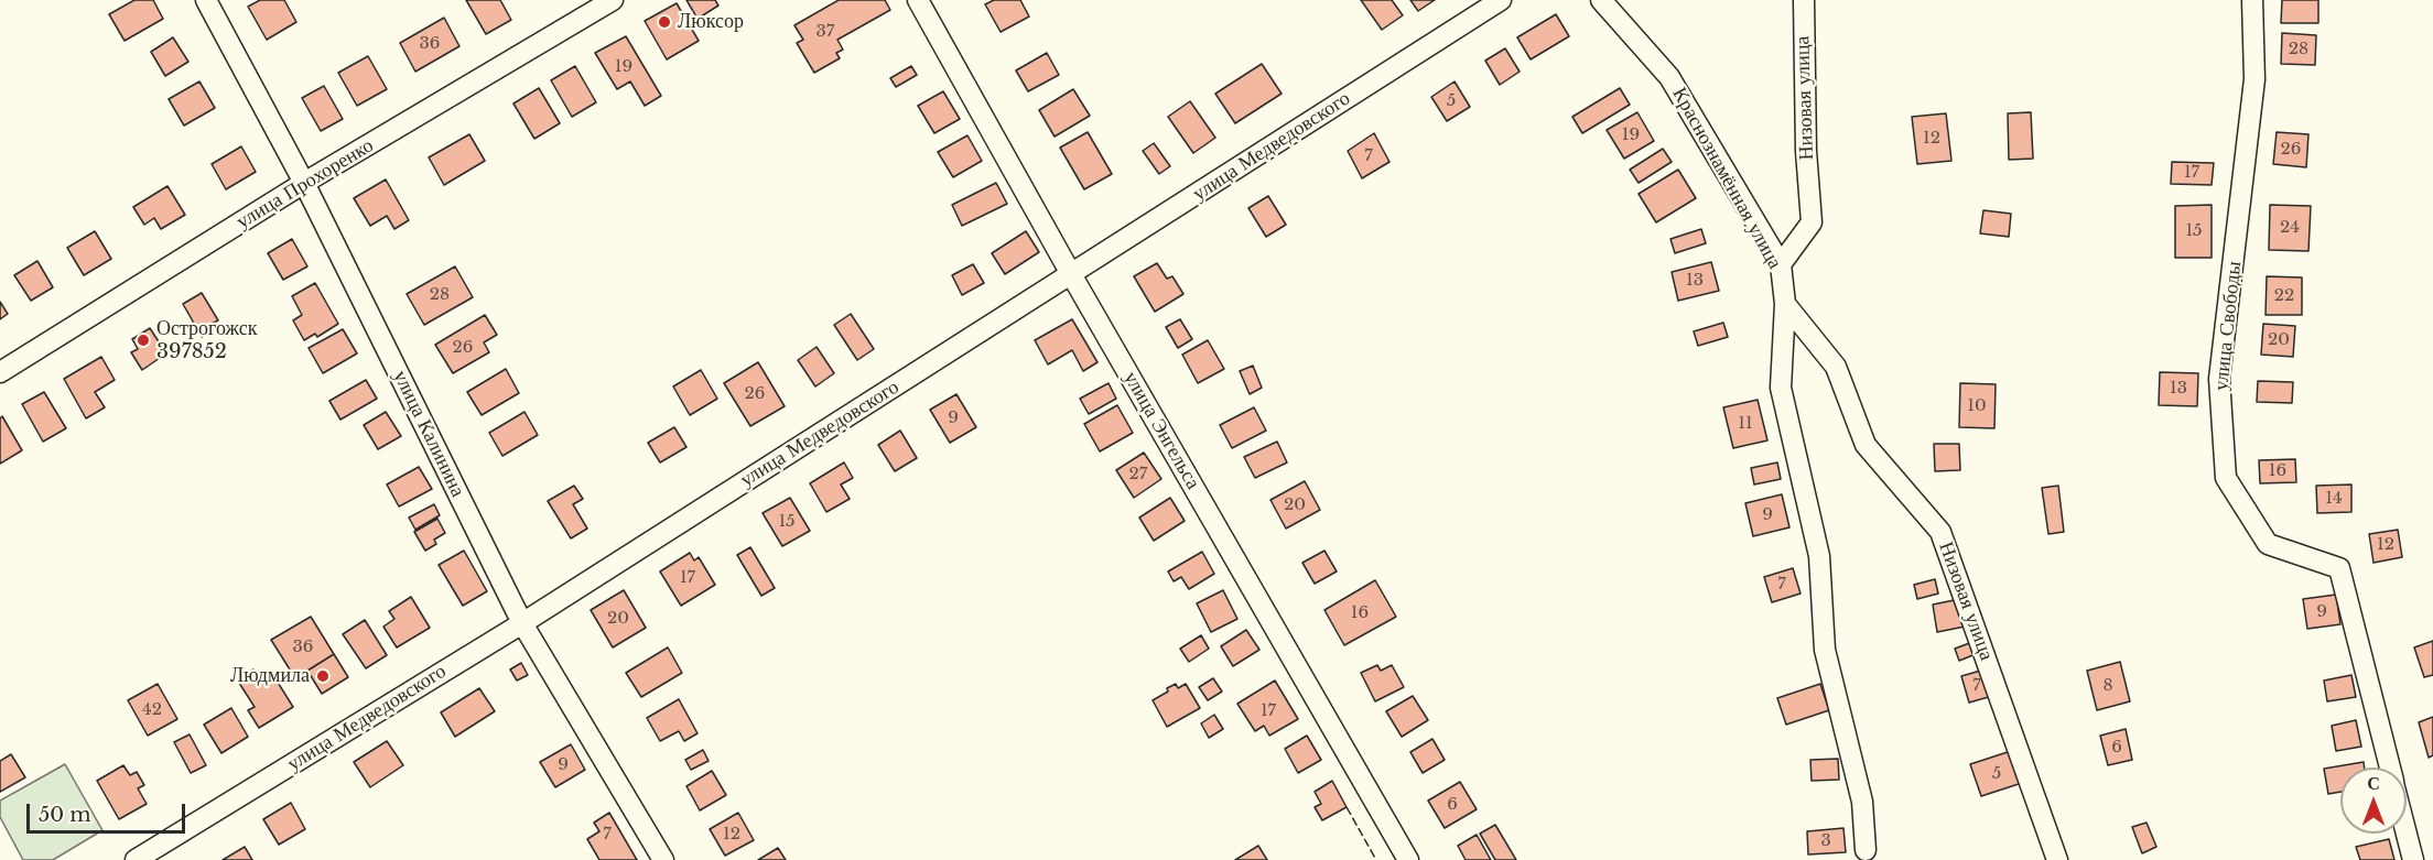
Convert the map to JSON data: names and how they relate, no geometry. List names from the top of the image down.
{
  "streets": {
    "street": [
      "Низовая улица",
      "улица Медведовского",
      "Краснознамённая улица",
      "улица Прохоренко",
      "улица Свободы",
      "улица Энгельса",
      "улица Калинина"
    ]
  },
  "crossings": [
    ["Низовая улица", "Краснознамённая улица"],
    ["улица Медведовского", "улица Энгельса"],
    ["улица Медведовского", "улица Калинина"],
    ["улица Прохоренко", "улица Калинина"]
  ],
  "places": ["Люксор", "Острогожск 397852", "Людмила"],
  "house_numbers": [
    "37",
    "36",
    "28",
    "19",
    "5",
    "19",
    "12",
    "26",
    "7",
    "17",
    "24",
    "15",
    "13",
    "28",
    "22",
    "20",
    "26",
    "13",
    "26",
    "10",
    "9",
    "11",
    "16",
    "27",
    "14",
    "20",
    "9",
    "15",
    "12",
    "17",
    "7",
    "9",
    "16",
    "20",
    "36",
    "7",
    "8",
    "42",
    "17",
    "6",
    "9",
    "5",
    "6",
    "7",
    "12",
    "3"
  ],
  "scale_bar": "50 m",
  "north": "top"
}
